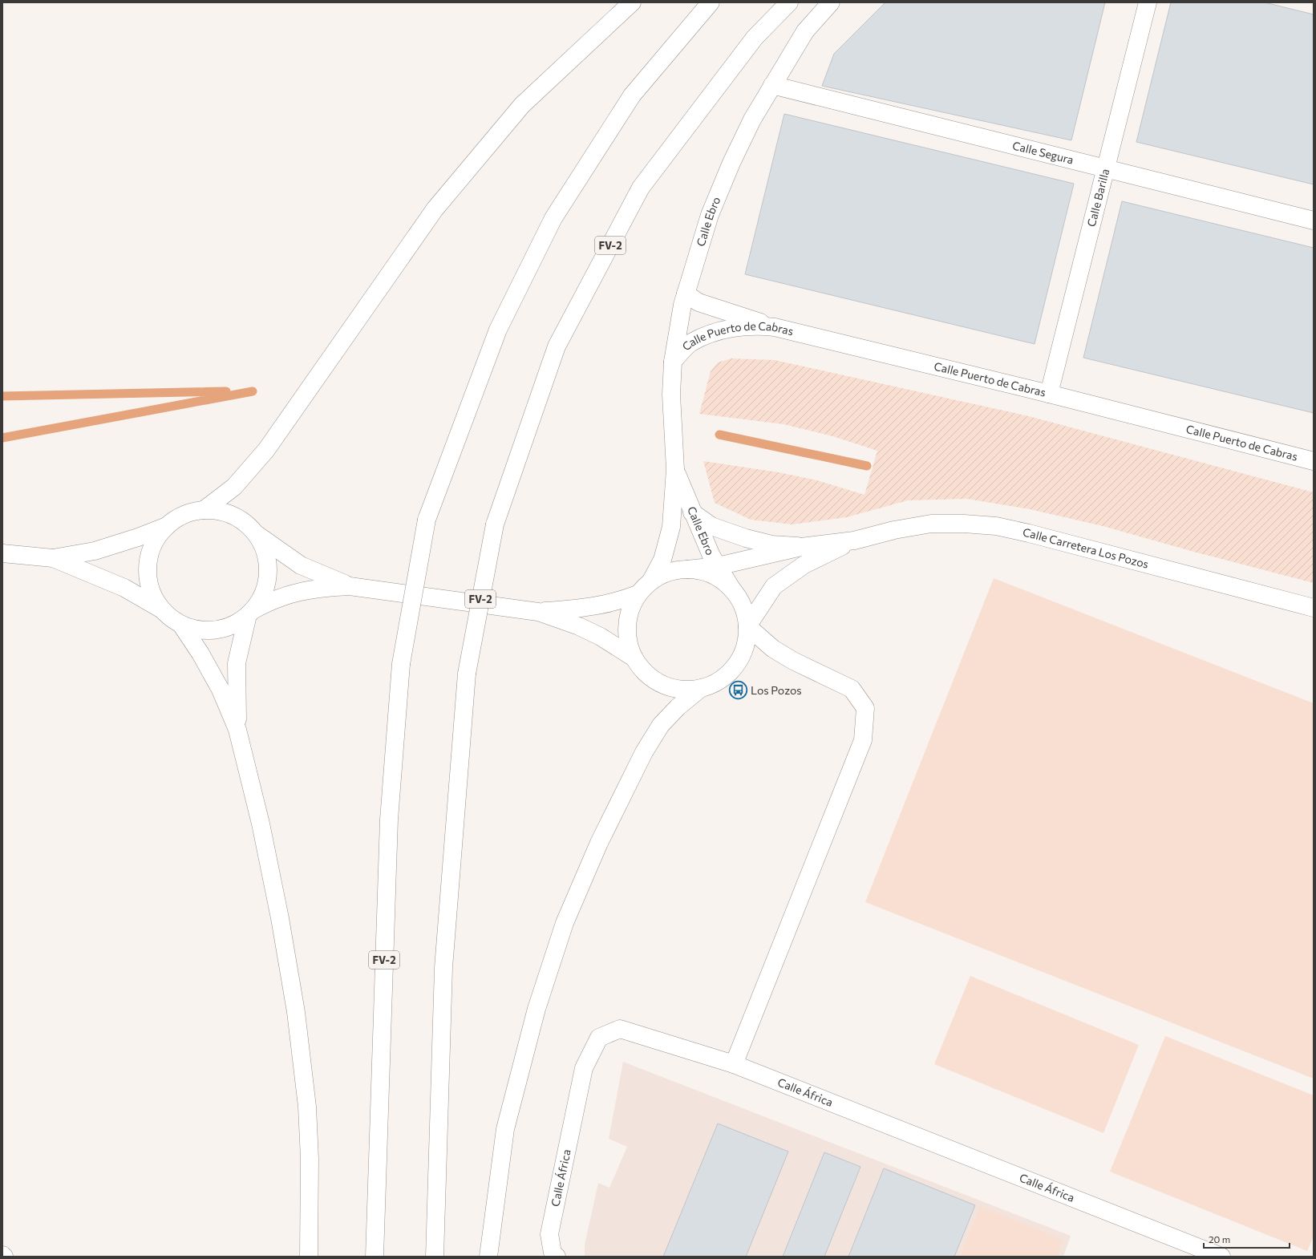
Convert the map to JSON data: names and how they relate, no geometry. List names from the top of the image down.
{
  "streets": {
    "main road": [
      "Calle Segura",
      "Calle Barilla",
      "Calle Ebro",
      "FV-2",
      "Calle Puerto de Cabras",
      "Calle Carretera Los Pozos",
      "Calle África"
    ]
  },
  "crossings": [
    ["Calle Segura", "Calle Barilla"],
    ["Calle Segura", "Calle Ebro"],
    ["Calle Barilla", "Calle Puerto de Cabras"],
    ["Calle Ebro", "Calle Puerto de Cabras"]
  ],
  "places": {
    "bus stop": ["Los Pozos"]
  },
  "scale_bar": "20 m"
}
